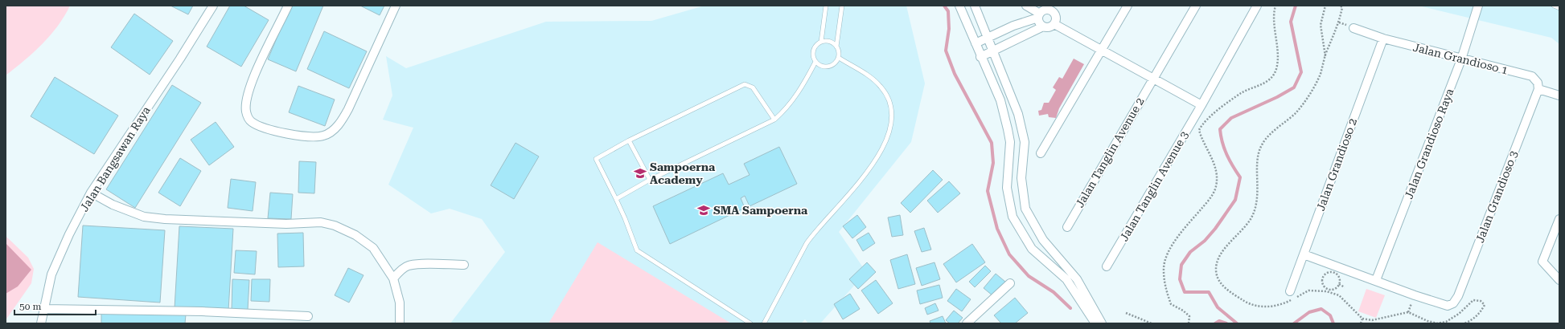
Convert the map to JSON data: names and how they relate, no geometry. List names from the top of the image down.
{
  "streets": {
    "street": [
      "Jalan Grandioso 1",
      "Jalan Grandioso Raya",
      "Jalan Tanglin Avenue 2",
      "Jalan Bangsawan Raya",
      "Jalan Grandioso 2",
      "Jalan Tanglin Avenue 3",
      "Jalan Grandioso 3"
    ]
  },
  "crossings": [
    ["Jalan Grandioso 1", "Jalan Grandioso Raya"],
    ["Jalan Grandioso 1", "Jalan Grandioso 2"],
    ["Jalan Grandioso 1", "Jalan Grandioso 3"],
    ["Jalan Grandioso Raya", "Jalan Grandioso 3"]
  ],
  "places": {
    "school or university": ["Sampoerna Academy", "SMA Sampoerna"]
  },
  "scale_bar": "50 m"
}
